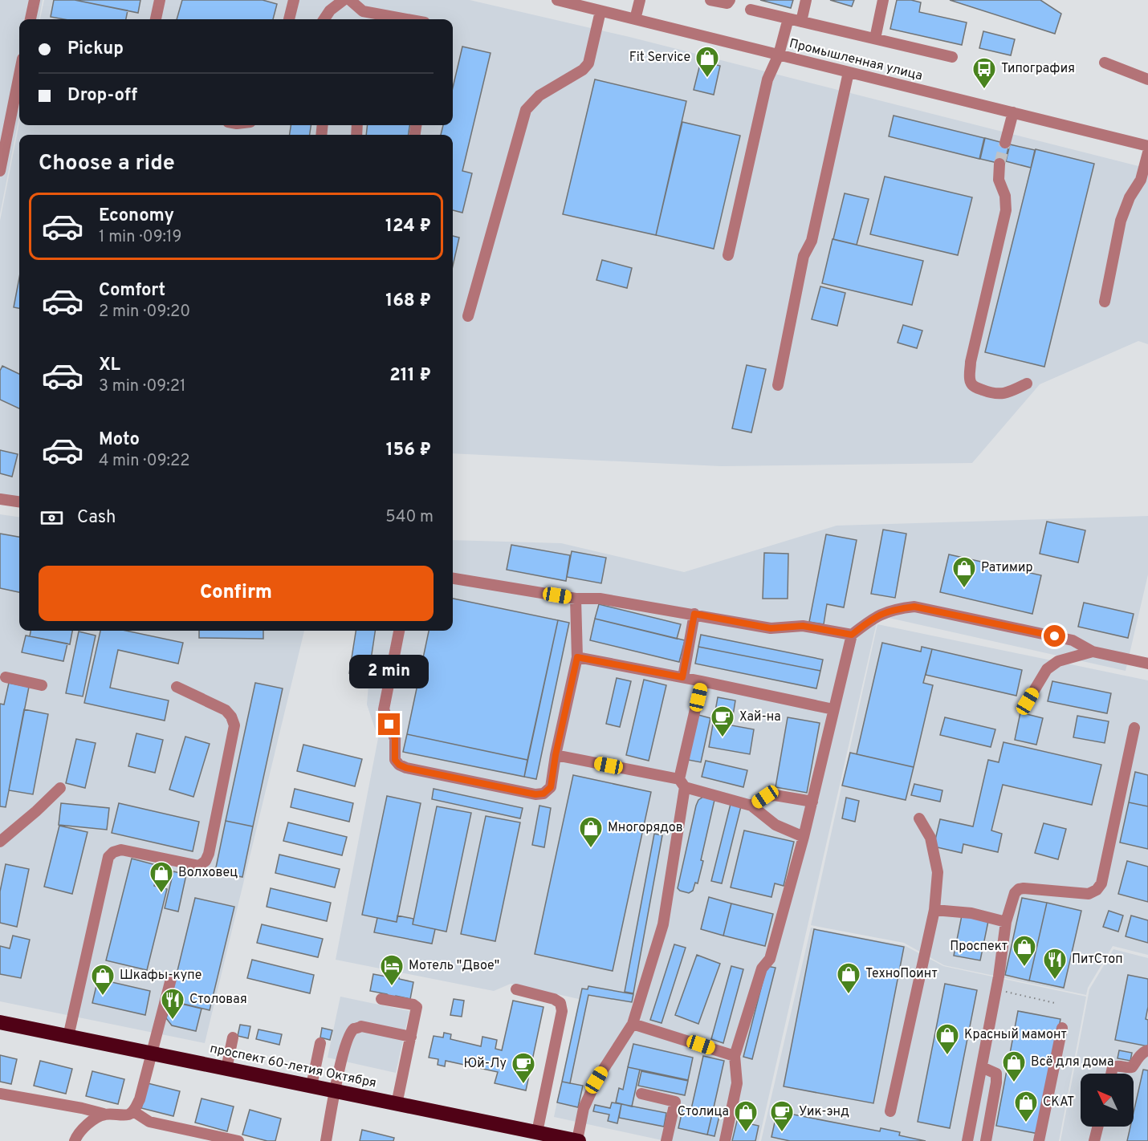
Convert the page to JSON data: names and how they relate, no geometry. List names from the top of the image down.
{
  "streets": {
    "highway": ["проспект 60-летия Октября"],
    "street": ["Промышленная улица"]
  },
  "places": {
    "shop": [
      "Fit Service",
      "Ратимир",
      "Многорядов",
      "Волховец",
      "Проспект",
      "ТехноПоинт",
      "Шкафы-купе",
      "Красный мамонт",
      "Всё для дома",
      "СКАТ",
      "Столица"
    ],
    "bus stop": ["Типография"],
    "cafe": ["Хай-на", "Юй-Лу", "Уик-энд"],
    "restaurant": ["ПитСтоп", "Столовая"],
    "hotel": ["Мотель \"Двое\""]
  },
  "north": "top left",
  "page": {
    "banner": ["Pickup", "Drop-off"],
    "heading": "Choose a ride",
    "list": [
      {
        "name": "Economy",
        "note": "1 min · 09:19",
        "value": "124 ₽"
      },
      {
        "name": "Comfort",
        "note": "2 min · 09:20",
        "value": "168 ₽"
      },
      {
        "name": "XL",
        "note": "3 min · 09:21",
        "value": "211 ₽"
      },
      {
        "name": "Moto",
        "note": "4 min · 09:22",
        "value": "156 ₽"
      }
    ],
    "pay": ["Cash", "540 m"],
    "buttons": "Confirm",
    "bubble": "2 min"
  }
}
